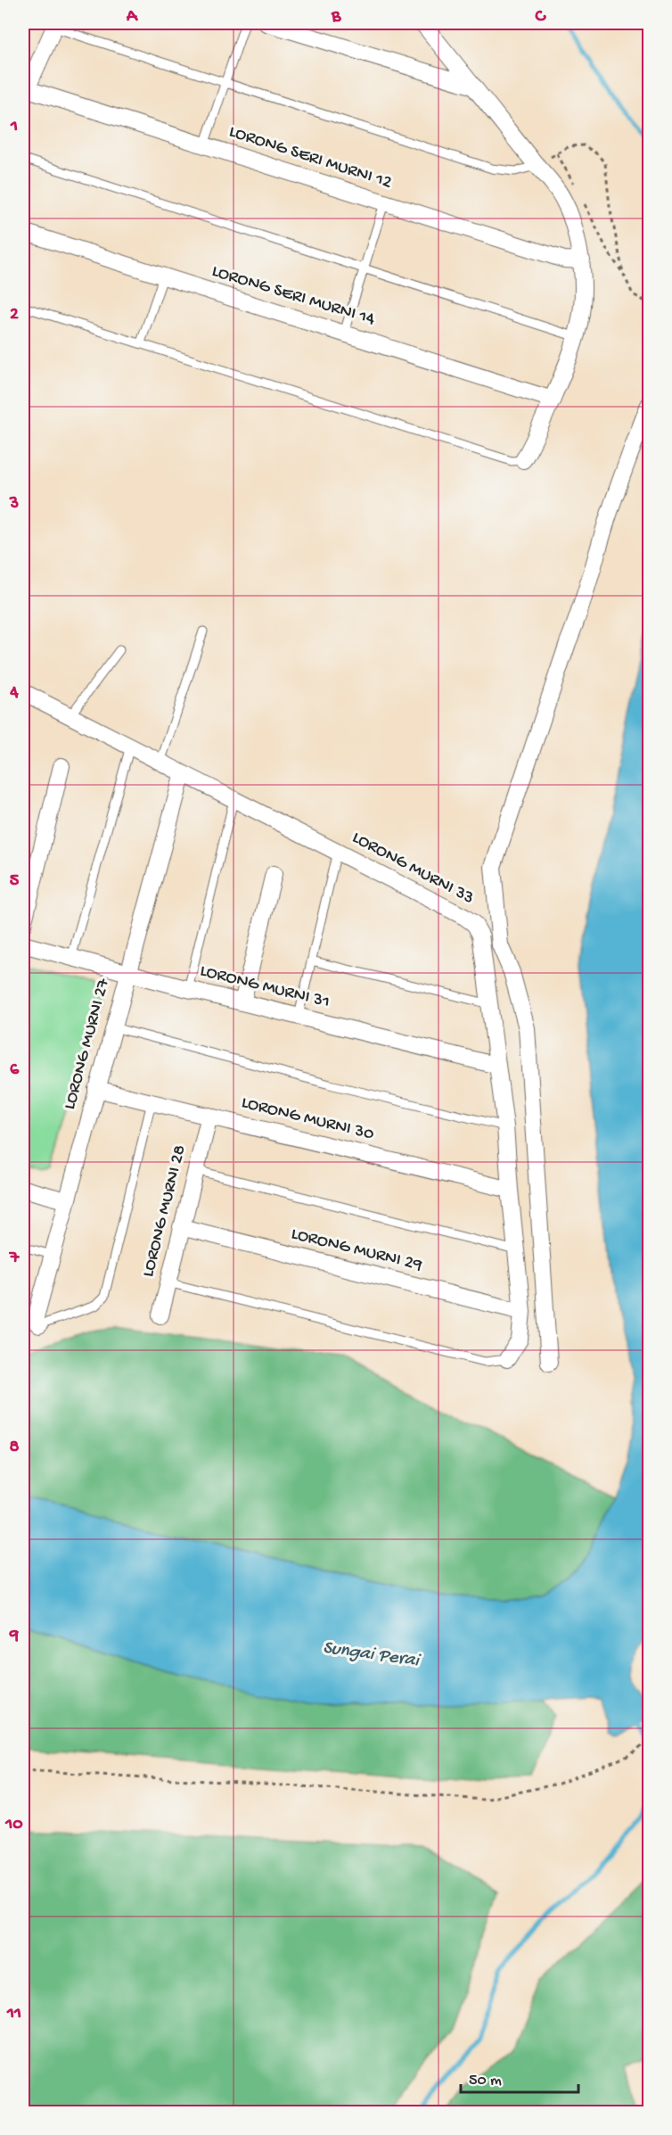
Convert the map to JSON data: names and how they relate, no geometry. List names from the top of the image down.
{
  "streets": {
    "street": [
      "LORONG SERI MURNI 12",
      "LORONG SERI MURNI 14",
      "LORONG MURNI 33",
      "LORONG MURNI 31",
      "LORONG MURNI 27",
      "LORONG MURNI 30",
      "LORONG MURNI 28",
      "LORONG MURNI 29"
    ]
  },
  "crossings": [
    ["LORONG MURNI 33", "LORONG MURNI 31"],
    ["LORONG MURNI 33", "LORONG MURNI 27"],
    ["LORONG MURNI 33", "LORONG MURNI 30"],
    ["LORONG MURNI 33", "LORONG MURNI 29"],
    ["LORONG MURNI 31", "LORONG MURNI 27"],
    ["LORONG MURNI 27", "LORONG MURNI 30"],
    ["LORONG MURNI 30", "LORONG MURNI 28"],
    ["LORONG MURNI 28", "LORONG MURNI 29"]
  ],
  "water": ["Sungai Perai"],
  "scale_bar": "50 m",
  "grid": {
    "columns": ["A", "B", "C"],
    "rows": [
      "1",
      "2",
      "3",
      "4",
      "5",
      "6",
      "7",
      "8",
      "9",
      "10",
      "11"
    ]
  }
}
